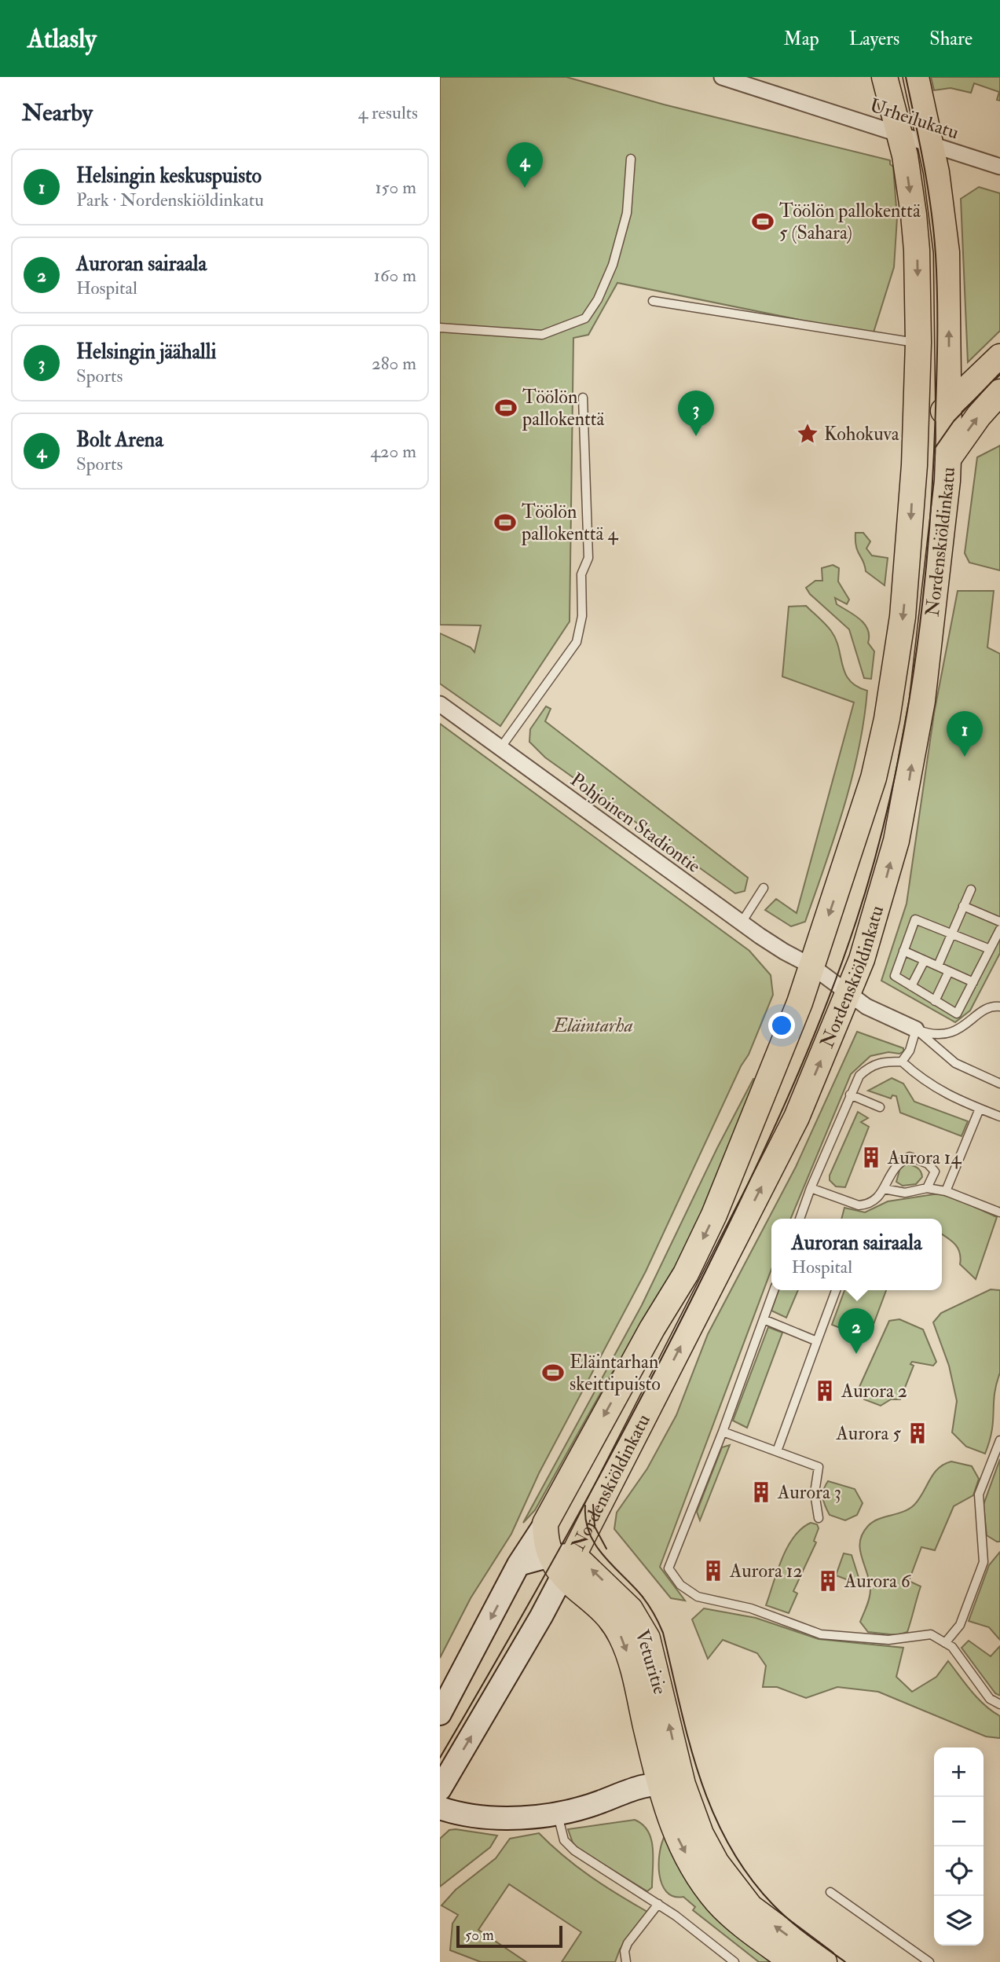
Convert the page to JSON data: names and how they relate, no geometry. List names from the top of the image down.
{
  "streets": {
    "main road": ["Nordenskiöldinkatu", "Veturitie"],
    "street": ["Urheilukatu", "Pohjoinen Stadiontie"]
  },
  "crossings": [
    ["Urheilukatu", "Nordenskiöldinkatu"],
    ["Nordenskiöldinkatu", "Pohjoinen Stadiontie"],
    ["Nordenskiöldinkatu", "Veturitie"]
  ],
  "parks": ["Eläintarha"],
  "places": {
    "sports": [
      "Töölön pallokenttä 5 (Sahara)",
      "Töölön pallokenttä",
      "Töölön pallokenttä 4",
      "Eläintarhan skeittipuisto"
    ],
    "place": ["Kohokuva"],
    "building": [
      "Aurora 14",
      "Aurora 2",
      "Aurora 5",
      "Aurora 3",
      "Aurora 12",
      "Aurora 6"
    ]
  },
  "scale_bar": "50 m",
  "page": {
    "header": "Atlasly",
    "nav": ["Map", "Layers", "Share"],
    "heading": ["Nearby", "4 results"],
    "pins": [
      "4",
      "3",
      "1",
      "2"
    ],
    "list": [
      {
        "mark": "1",
        "name": "Helsingin keskuspuisto",
        "note": "Park · Nordenskiöldinkatu",
        "value": "150 m"
      },
      {
        "mark": "2",
        "name": "Auroran sairaala",
        "note": "Hospital",
        "value": "160 m"
      },
      {
        "mark": "3",
        "name": "Helsingin jäähalli",
        "note": "Sports",
        "value": "280 m"
      },
      {
        "mark": "4",
        "name": "Bolt Arena",
        "note": "Sports",
        "value": "420 m"
      }
    ],
    "popup": ["Auroran sairaala", "Hospital"],
    "map_buttons": ["+", "−"],
    "scale": "50 m"
  }
}
